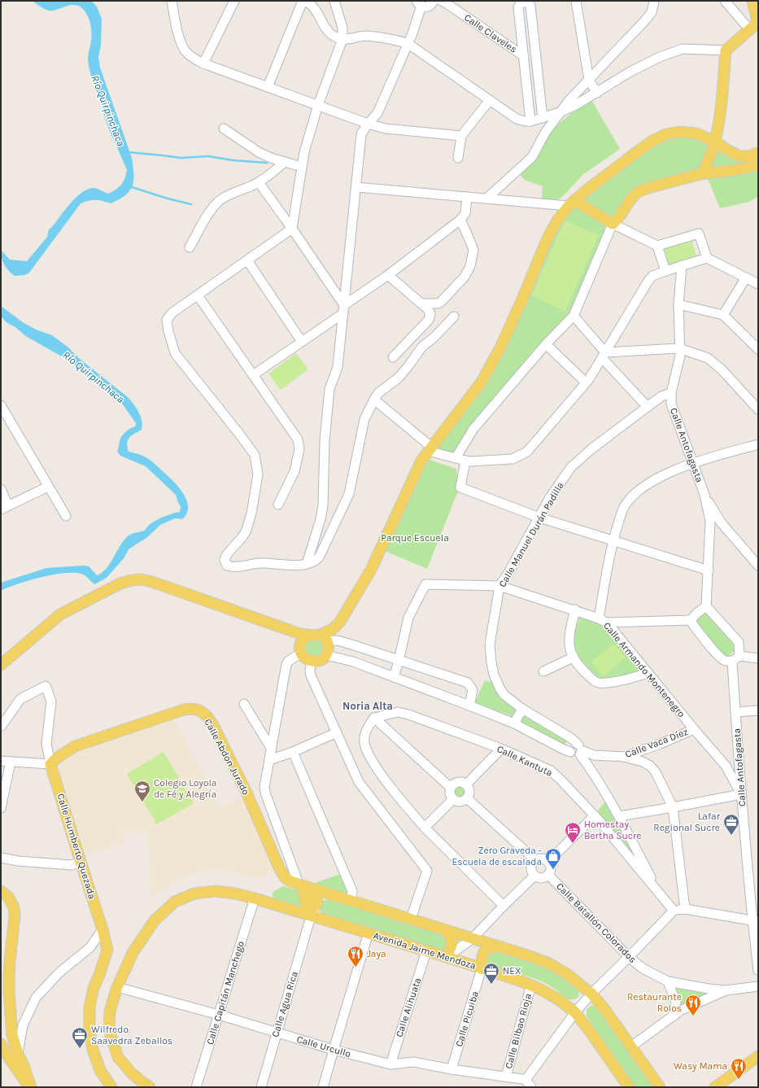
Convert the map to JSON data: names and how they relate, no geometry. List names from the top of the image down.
{
  "streets": {
    "main road": ["Calle Abdon Jurado", "Calle Humberto Quezada", "Avenida Jaime Mendoza"],
    "street": [
      "Calle Claveles",
      "Calle Antofagasta",
      "Calle Manuel Durán Padilla",
      "Calle Armando Montenegro",
      "Calle Vaca Díez",
      "Calle Kantuta",
      "Calle Batallón Colorados",
      "Calle Capitán Manchego",
      "Calle Agua Rica",
      "Calle Alihuata",
      "Calle Picuiba",
      "Calle Bilbao Rioja",
      "Calle Urcullo"
    ]
  },
  "crossings": [
    ["Calle Antofagasta", "Calle Manuel Durán Padilla"],
    ["Calle Antofagasta", "Calle Armando Montenegro"],
    ["Calle Manuel Durán Padilla", "Calle Vaca Díez"],
    ["Calle Manuel Durán Padilla", "Calle Kantuta"],
    ["Calle Armando Montenegro", "Calle Vaca Díez"],
    ["Calle Abdon Jurado", "Calle Humberto Quezada"],
    ["Calle Abdon Jurado", "Avenida Jaime Mendoza"],
    ["Calle Abdon Jurado", "Calle Agua Rica"],
    ["Avenida Jaime Mendoza", "Calle Capitán Manchego"],
    ["Avenida Jaime Mendoza", "Calle Agua Rica"],
    ["Avenida Jaime Mendoza", "Calle Alihuata"],
    ["Avenida Jaime Mendoza", "Calle Picuiba"],
    ["Avenida Jaime Mendoza", "Calle Bilbao Rioja"],
    ["Avenida Jaime Mendoza", "Calle Urcullo"],
    ["Calle Capitán Manchego", "Calle Urcullo"],
    ["Calle Agua Rica", "Calle Urcullo"],
    ["Calle Alihuata", "Calle Urcullo"],
    ["Calle Picuiba", "Calle Urcullo"],
    ["Calle Bilbao Rioja", "Calle Urcullo"]
  ],
  "districts": ["Noria Alta"],
  "water": ["Río Quirpinchaca"],
  "parks": ["Parque Escuela"],
  "places": {
    "school or university": ["Colegio Loyola de Fé y Alegría"],
    "office": ["Lafar Regional Sucre", "NEX", "Wilfredo Saavedra Zeballos"],
    "hotel": ["Homestay Bertha Sucre"],
    "shop": ["Zero Graveda - Escuela de escalada"],
    "restaurant": ["Jaya", "Restaurante Rolos", "Wasy Mama"]
  }
}
